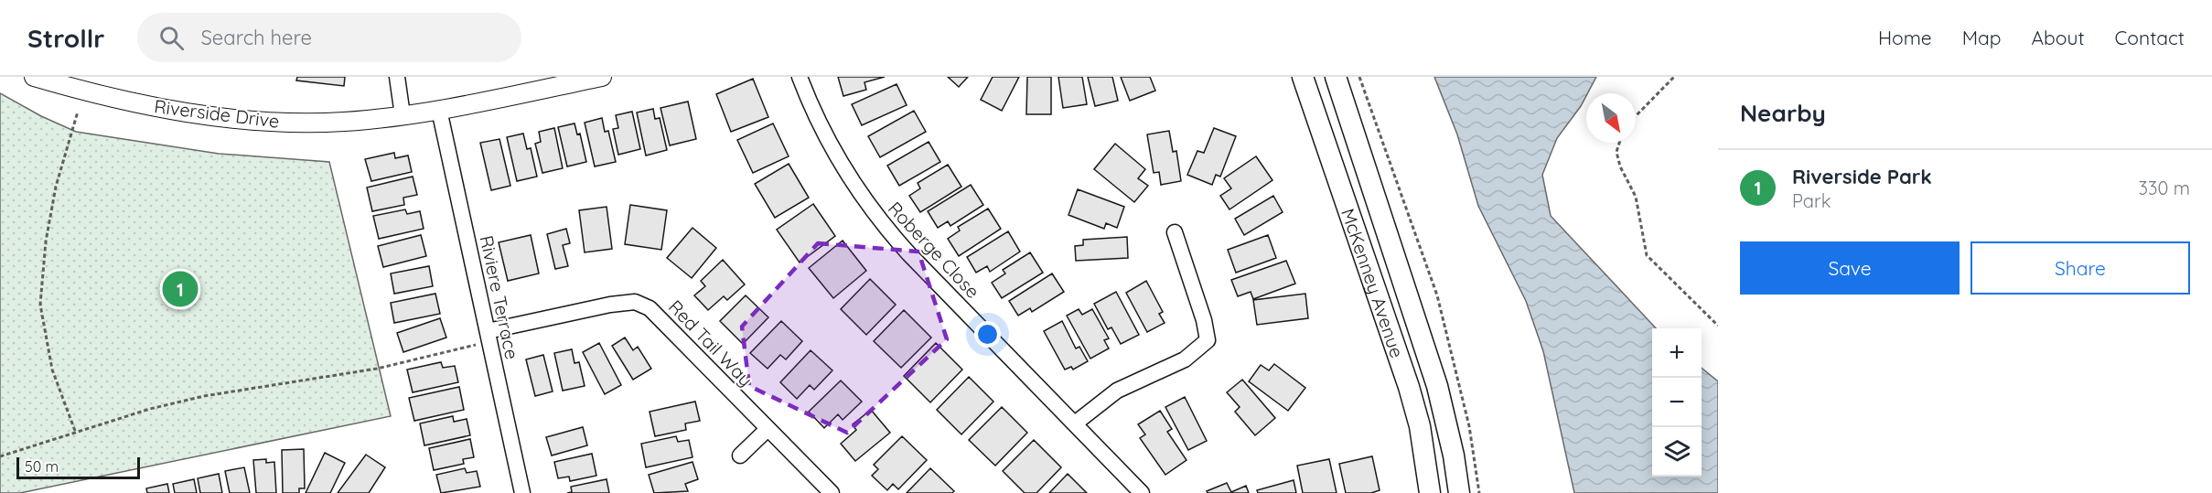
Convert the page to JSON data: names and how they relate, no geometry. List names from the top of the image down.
{
  "streets": {
    "main road": ["McKenney Avenue"],
    "street": [
      "Riverside Drive",
      "Roberge Close",
      "Riviere Terrace",
      "Red Tail Way"
    ]
  },
  "crossings": [
    ["Riverside Drive", "Riviere Terrace"],
    ["Riviere Terrace", "Red Tail Way"]
  ],
  "scale_bar": "50 m",
  "north": "bottom right",
  "page": {
    "header": "Strollr",
    "search": "Search here",
    "nav": [
      "Home",
      "Map",
      "About",
      "Contact"
    ],
    "heading": "Nearby",
    "list": [
      {
        "mark": "1",
        "name": "Riverside Park",
        "note": "Park",
        "value": "330 m"
      }
    ],
    "buttons": ["Save", "Share"],
    "pins": "1",
    "map_buttons": ["+", "−"],
    "scale": "50 m"
  }
}
